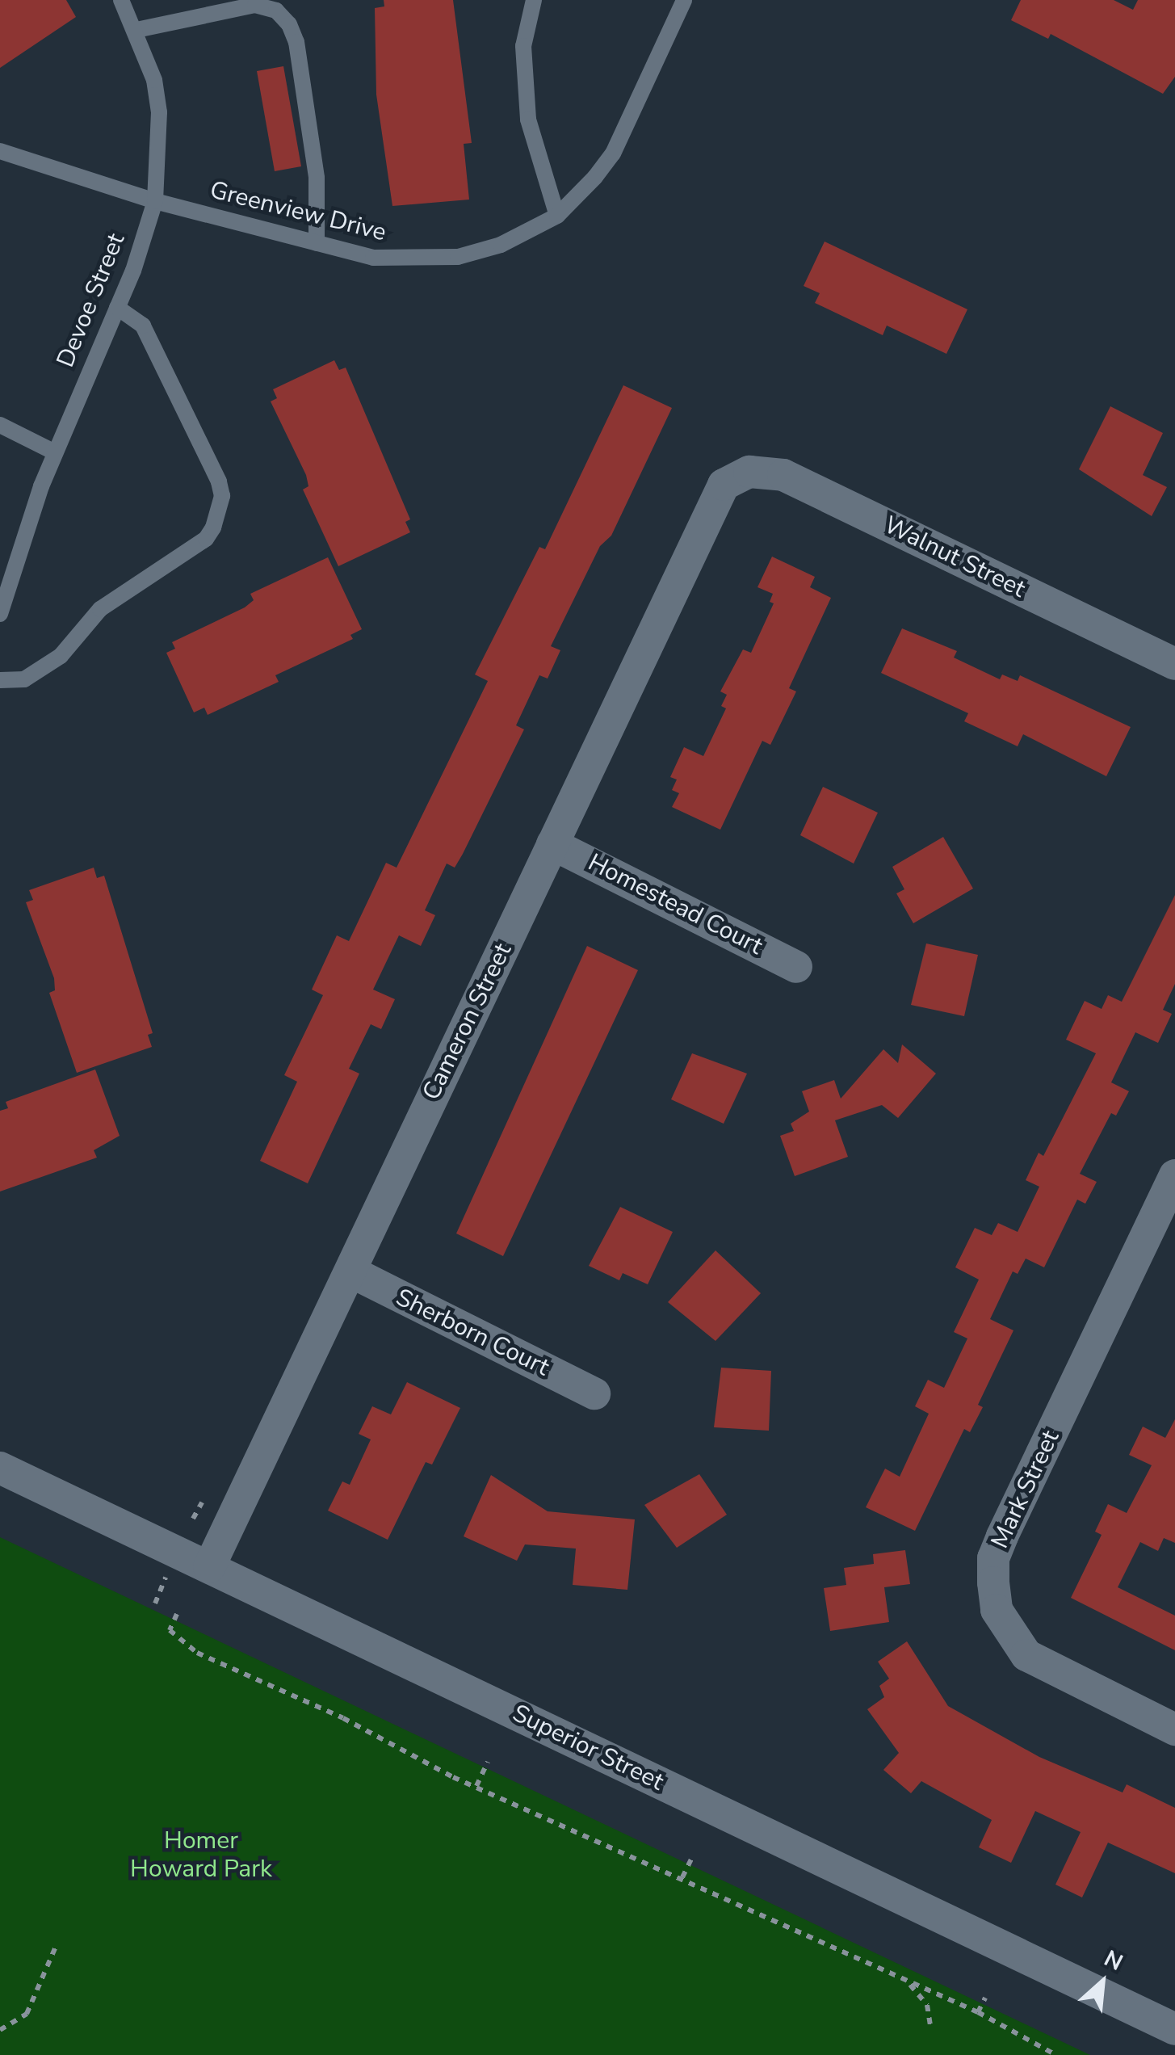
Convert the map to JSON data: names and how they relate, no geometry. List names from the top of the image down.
{
  "streets": {
    "street": [
      "Walnut Street",
      "Homestead Court",
      "Cameron Street",
      "Sherborn Court",
      "Mark Street",
      "Superior Street"
    ],
    "lane": ["Greenview Drive", "Devoe Street"]
  },
  "crossings": [
    ["Greenview Drive", "Devoe Street"],
    ["Walnut Street", "Cameron Street"],
    ["Homestead Court", "Cameron Street"],
    ["Cameron Street", "Sherborn Court"],
    ["Cameron Street", "Superior Street"]
  ],
  "parks": ["Homer Howard Park"],
  "north": "top right"
}
